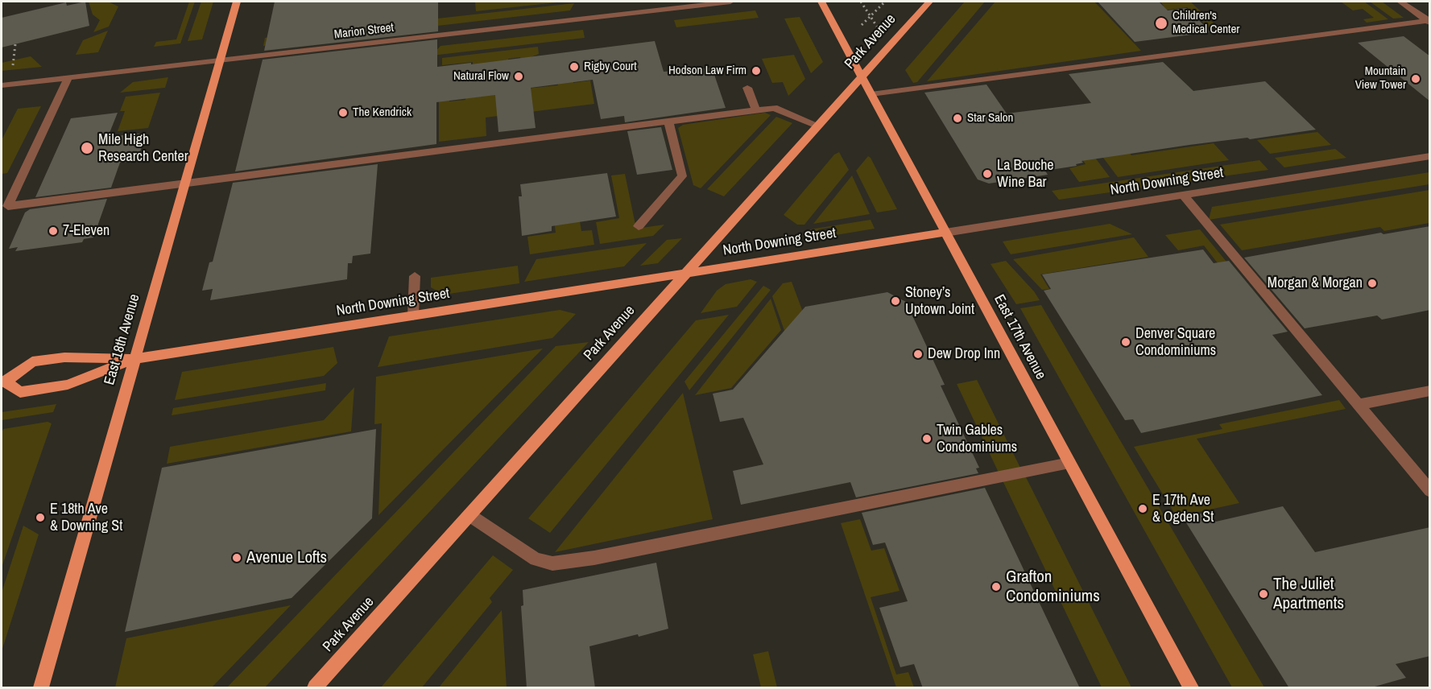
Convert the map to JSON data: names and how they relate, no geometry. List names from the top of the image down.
{
  "streets": {
    "main road": [
      "Park Avenue",
      "North Downing Street",
      "East 17th Avenue",
      "East 18th Avenue"
    ],
    "street": ["Marion Street"]
  },
  "crossings": [
    ["Marion Street", "East 18th Avenue"],
    ["Park Avenue", "North Downing Street"],
    ["Park Avenue", "East 17th Avenue"],
    ["North Downing Street", "East 17th Avenue"],
    ["North Downing Street", "East 18th Avenue"]
  ],
  "places": [
    "Children's Medical Center",
    "Rigby Court",
    "Hodson Law Firm",
    "Natural Flow",
    "Mountain View Tower",
    "The Kendrick",
    "Star Salon",
    "Mile High Research Center",
    "La Bouche Wine Bar",
    "7-Eleven",
    "Morgan & Morgan",
    "Stoney’s Uptown Joint",
    "Denver Square Condominiums",
    "Dew Drop Inn",
    "Twin Gables Condominiums",
    "E 17th Ave & Ogden St",
    "E 18th Ave & Downing St",
    "Avenue Lofts",
    "Grafton Condominiums",
    "The Juliet Apartments"
  ]
}
